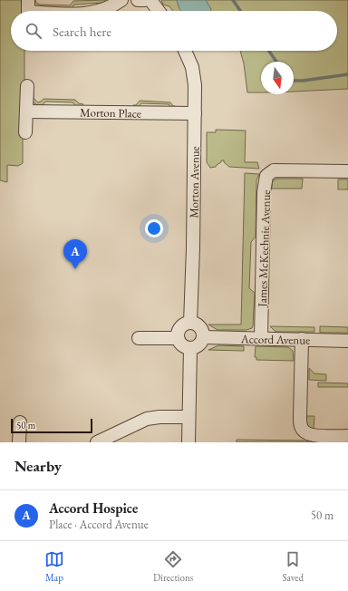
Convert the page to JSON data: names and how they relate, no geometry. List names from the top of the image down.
{
  "streets": {
    "street": [
      "Morton Place",
      "Morton Avenue",
      "James McKechnie Avenue",
      "Accord Avenue"
    ]
  },
  "crossings": [
    ["Morton Place", "Morton Avenue"],
    ["Morton Avenue", "Accord Avenue"],
    ["James McKechnie Avenue", "Accord Avenue"]
  ],
  "scale_bar": "50 m",
  "north": "bottom",
  "page": {
    "search": "Search here",
    "pins": "A",
    "scale": "50 m",
    "heading": "Nearby",
    "list": [
      {
        "mark": "A",
        "name": "Accord Hospice",
        "note": "Place · Accord Avenue",
        "value": "50 m"
      }
    ],
    "nav": ["Map", "Directions", "Saved"]
  }
}
